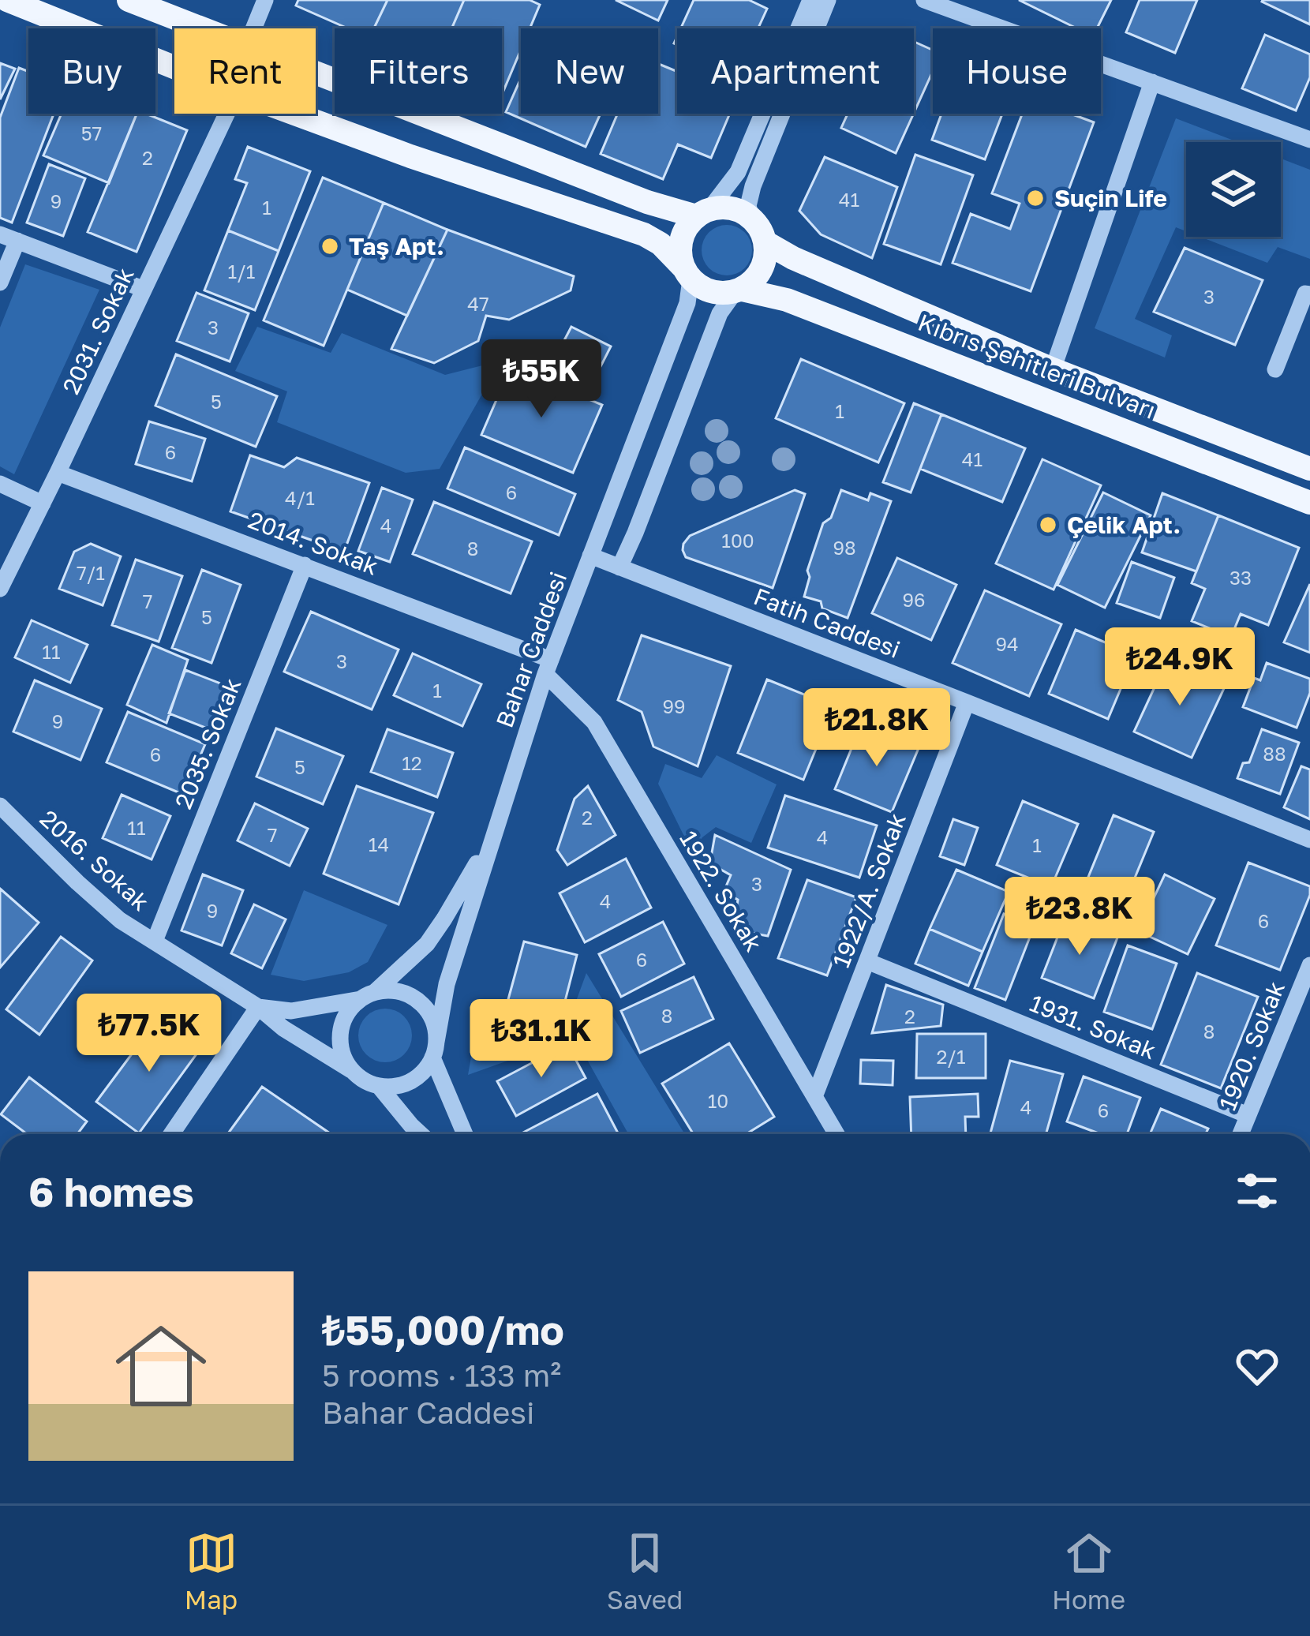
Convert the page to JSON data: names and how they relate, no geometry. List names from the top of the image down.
{
  "streets": {
    "main road": ["Kıbrıs Şehitleri Bulvarı"],
    "street": [
      "2031. Sokak",
      "2014. Sokak",
      "Fatih Caddesi",
      "Bahar Caddesi",
      "2035. Sokak",
      "2016. Sokak",
      "1922/A. Sokak",
      "1922. Sokak",
      "1931. Sokak",
      "1920. Sokak"
    ]
  },
  "crossings": [
    ["2031. Sokak", "2014. Sokak"],
    ["Kıbrıs Şehitleri Bulvarı", "Bahar Caddesi"],
    ["2014. Sokak", "Bahar Caddesi"],
    ["2014. Sokak", "2035. Sokak"],
    ["2014. Sokak", "1922. Sokak"],
    ["Fatih Caddesi", "Bahar Caddesi"],
    ["Fatih Caddesi", "1922/A. Sokak"],
    ["Bahar Caddesi", "2016. Sokak"],
    ["Bahar Caddesi", "1922. Sokak"],
    ["2035. Sokak", "2016. Sokak"],
    ["1922/A. Sokak", "1922. Sokak"],
    ["1922/A. Sokak", "1931. Sokak"],
    ["1931. Sokak", "1920. Sokak"]
  ],
  "places": ["Suçin Life", "Taş Apt.", "Çelik Apt."],
  "house_numbers": [
    "57",
    "2",
    "41",
    "9",
    "1",
    "1/1",
    "3",
    "47",
    "3",
    "5",
    "1",
    "6",
    "41",
    "6",
    "4/1",
    "4",
    "100",
    "98",
    "8",
    "7/1",
    "33",
    "96",
    "7",
    "5",
    "94",
    "11",
    "3",
    "1",
    "99",
    "9",
    "88",
    "6",
    "12",
    "5",
    "2",
    "11",
    "7",
    "4",
    "14",
    "1",
    "3",
    "4",
    "9",
    "6",
    "6",
    "8",
    "2",
    "8",
    "2/1",
    "10",
    "4",
    "6"
  ],
  "page": {
    "chip": [
      "Buy",
      "Rent",
      "Filters",
      "New",
      "Apartment",
      "House"
    ],
    "price": [
      "₺55K",
      "₺24.9K",
      "₺21.8K",
      "₺23.8K",
      "₺77.5K",
      "₺31.1K"
    ],
    "heading": "6 homes",
    "list": [
      {
        "name": "₺55,000/mo",
        "note": "5 rooms · 133 m² · Bahar Caddesi"
      }
    ],
    "tabs": ["Map", "Saved", "Home"]
  }
}
